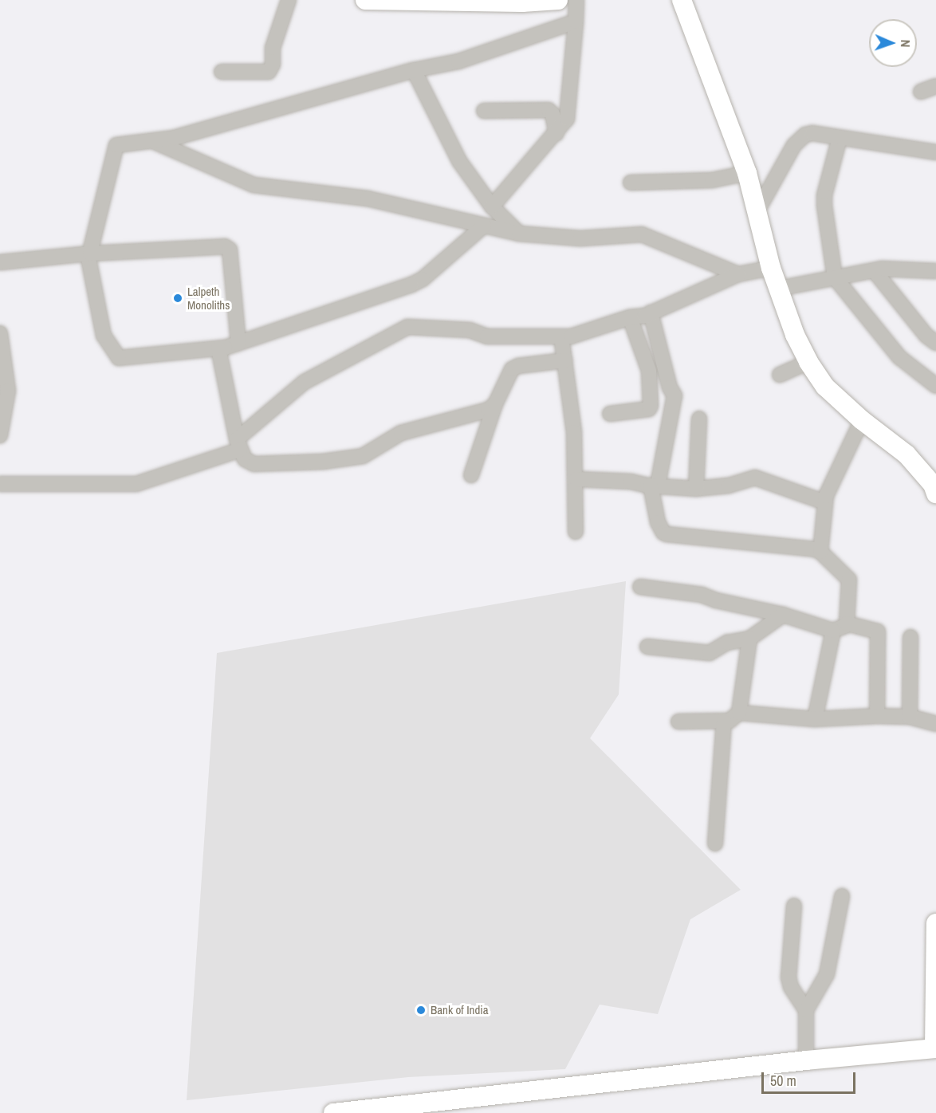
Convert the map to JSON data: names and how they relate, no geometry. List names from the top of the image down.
{
  "places": ["Lalpeth Monoliths", "Bank of India"],
  "scale_bar": "50 m",
  "north": "right"
}
